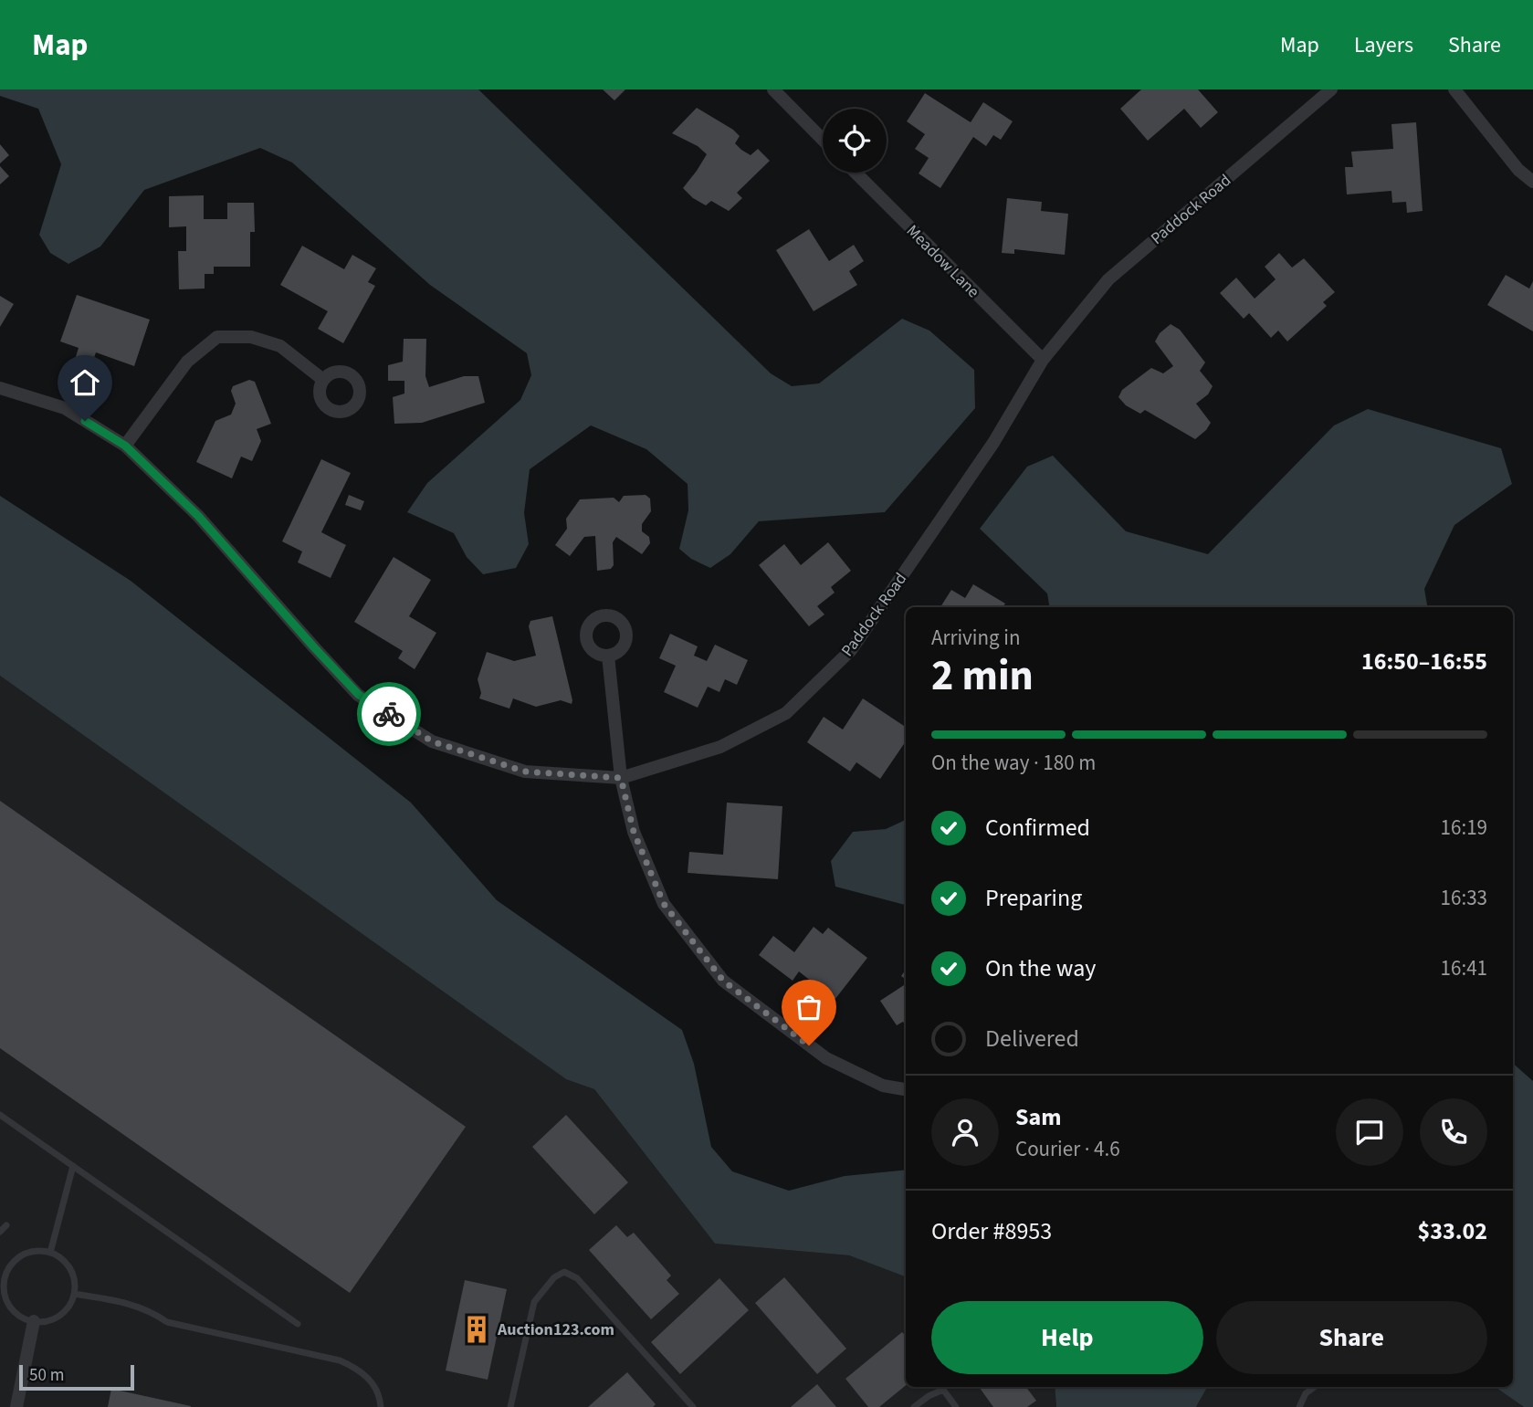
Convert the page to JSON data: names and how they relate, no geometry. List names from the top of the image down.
{
  "streets": {
    "street": ["Paddock Road", "Meadow Lane"]
  },
  "crossings": [
    ["Paddock Road", "Meadow Lane"]
  ],
  "places": {
    "building": ["Auction123.com"]
  },
  "scale_bar": "50 m",
  "page": {
    "header": "Map",
    "nav": ["Map", "Layers", "Share"],
    "heading": ["2 min", "Arriving in", "16:50–16:55"],
    "panel": [
      "Sam",
      "Courier · 4.6",
      "Order #8953",
      "$33.02"
    ],
    "bar": "On the way · 180 m",
    "list": [
      ["Confirmed", "16:19"],
      ["Preparing", "16:33"],
      ["On the way", "16:41"],
      "Delivered"
    ],
    "buttons": ["Help", "Share"],
    "scale": "50 m"
  }
}
